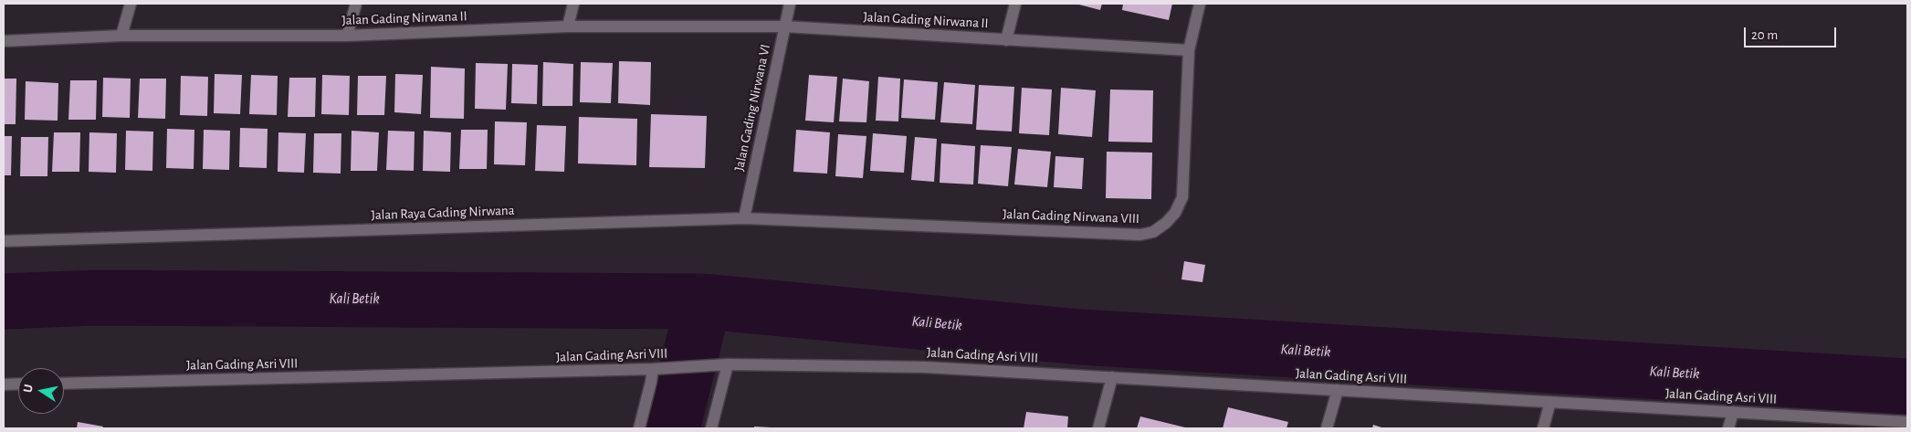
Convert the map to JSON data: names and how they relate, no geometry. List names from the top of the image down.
{
  "streets": {
    "street": [
      "Jalan Gading Nirwana II",
      "Jalan Gading Nirwana VI",
      "Jalan Raya Gading Nirwana",
      "Jalan Gading Nirwana VIII",
      "Jalan Gading Asri VIII"
    ]
  },
  "crossings": [
    ["Jalan Gading Nirwana II", "Jalan Gading Nirwana VI"],
    ["Jalan Gading Nirwana II", "Jalan Gading Nirwana VIII"],
    ["Jalan Gading Nirwana VI", "Jalan Raya Gading Nirwana"],
    ["Jalan Raya Gading Nirwana", "Jalan Gading Nirwana VIII"]
  ],
  "water": ["Kali Betik"],
  "scale_bar": "20 m",
  "north": "left"
}
